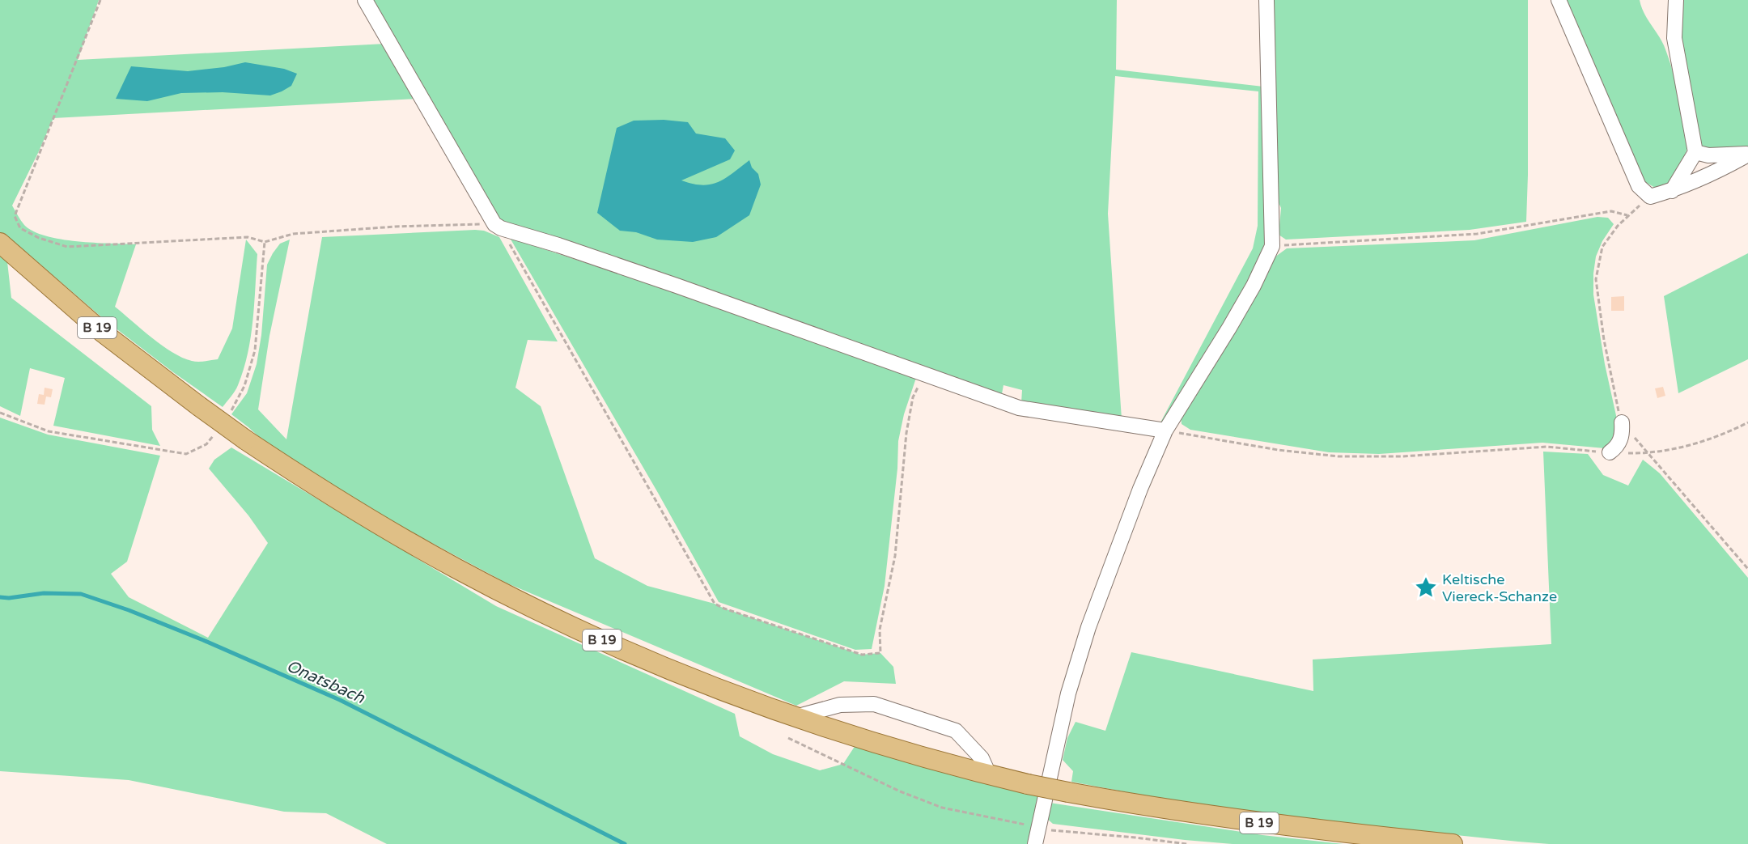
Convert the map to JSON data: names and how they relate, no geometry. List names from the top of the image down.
{
  "streets": {
    "main road": ["B 19"]
  },
  "water": ["Onatsbach"],
  "places": {
    "place": ["Keltische Viereck-Schanze"]
  }
}
